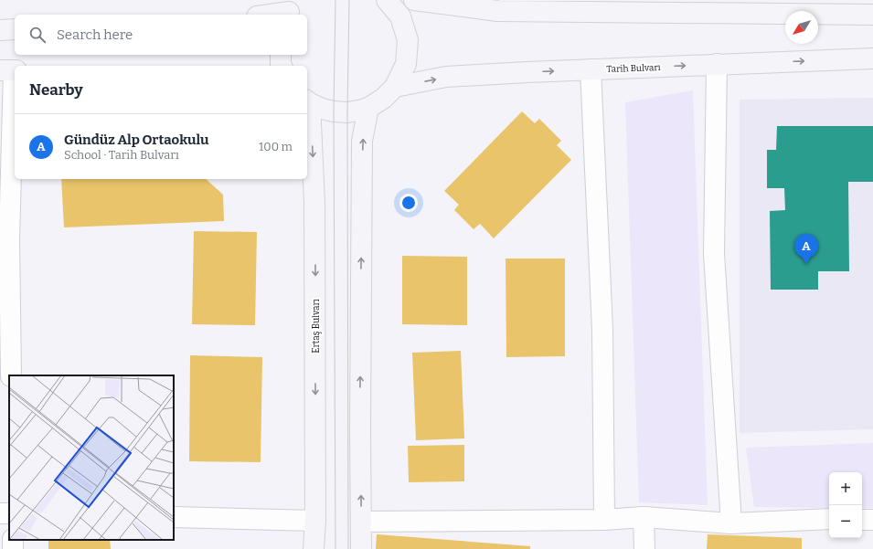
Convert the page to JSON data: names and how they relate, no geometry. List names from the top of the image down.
{
  "streets": {
    "main road": ["Tarih Bulvarı", "Ertaş Bulvarı"]
  },
  "north": "bottom left",
  "page": {
    "search": "Search here",
    "heading": "Nearby",
    "list": [
      {
        "mark": "A",
        "name": "Gündüz Alp Ortaokulu",
        "note": "School · Tarih Bulvarı",
        "value": "100 m"
      }
    ],
    "pins": "A",
    "map_buttons": ["+", "−"]
  }
}
